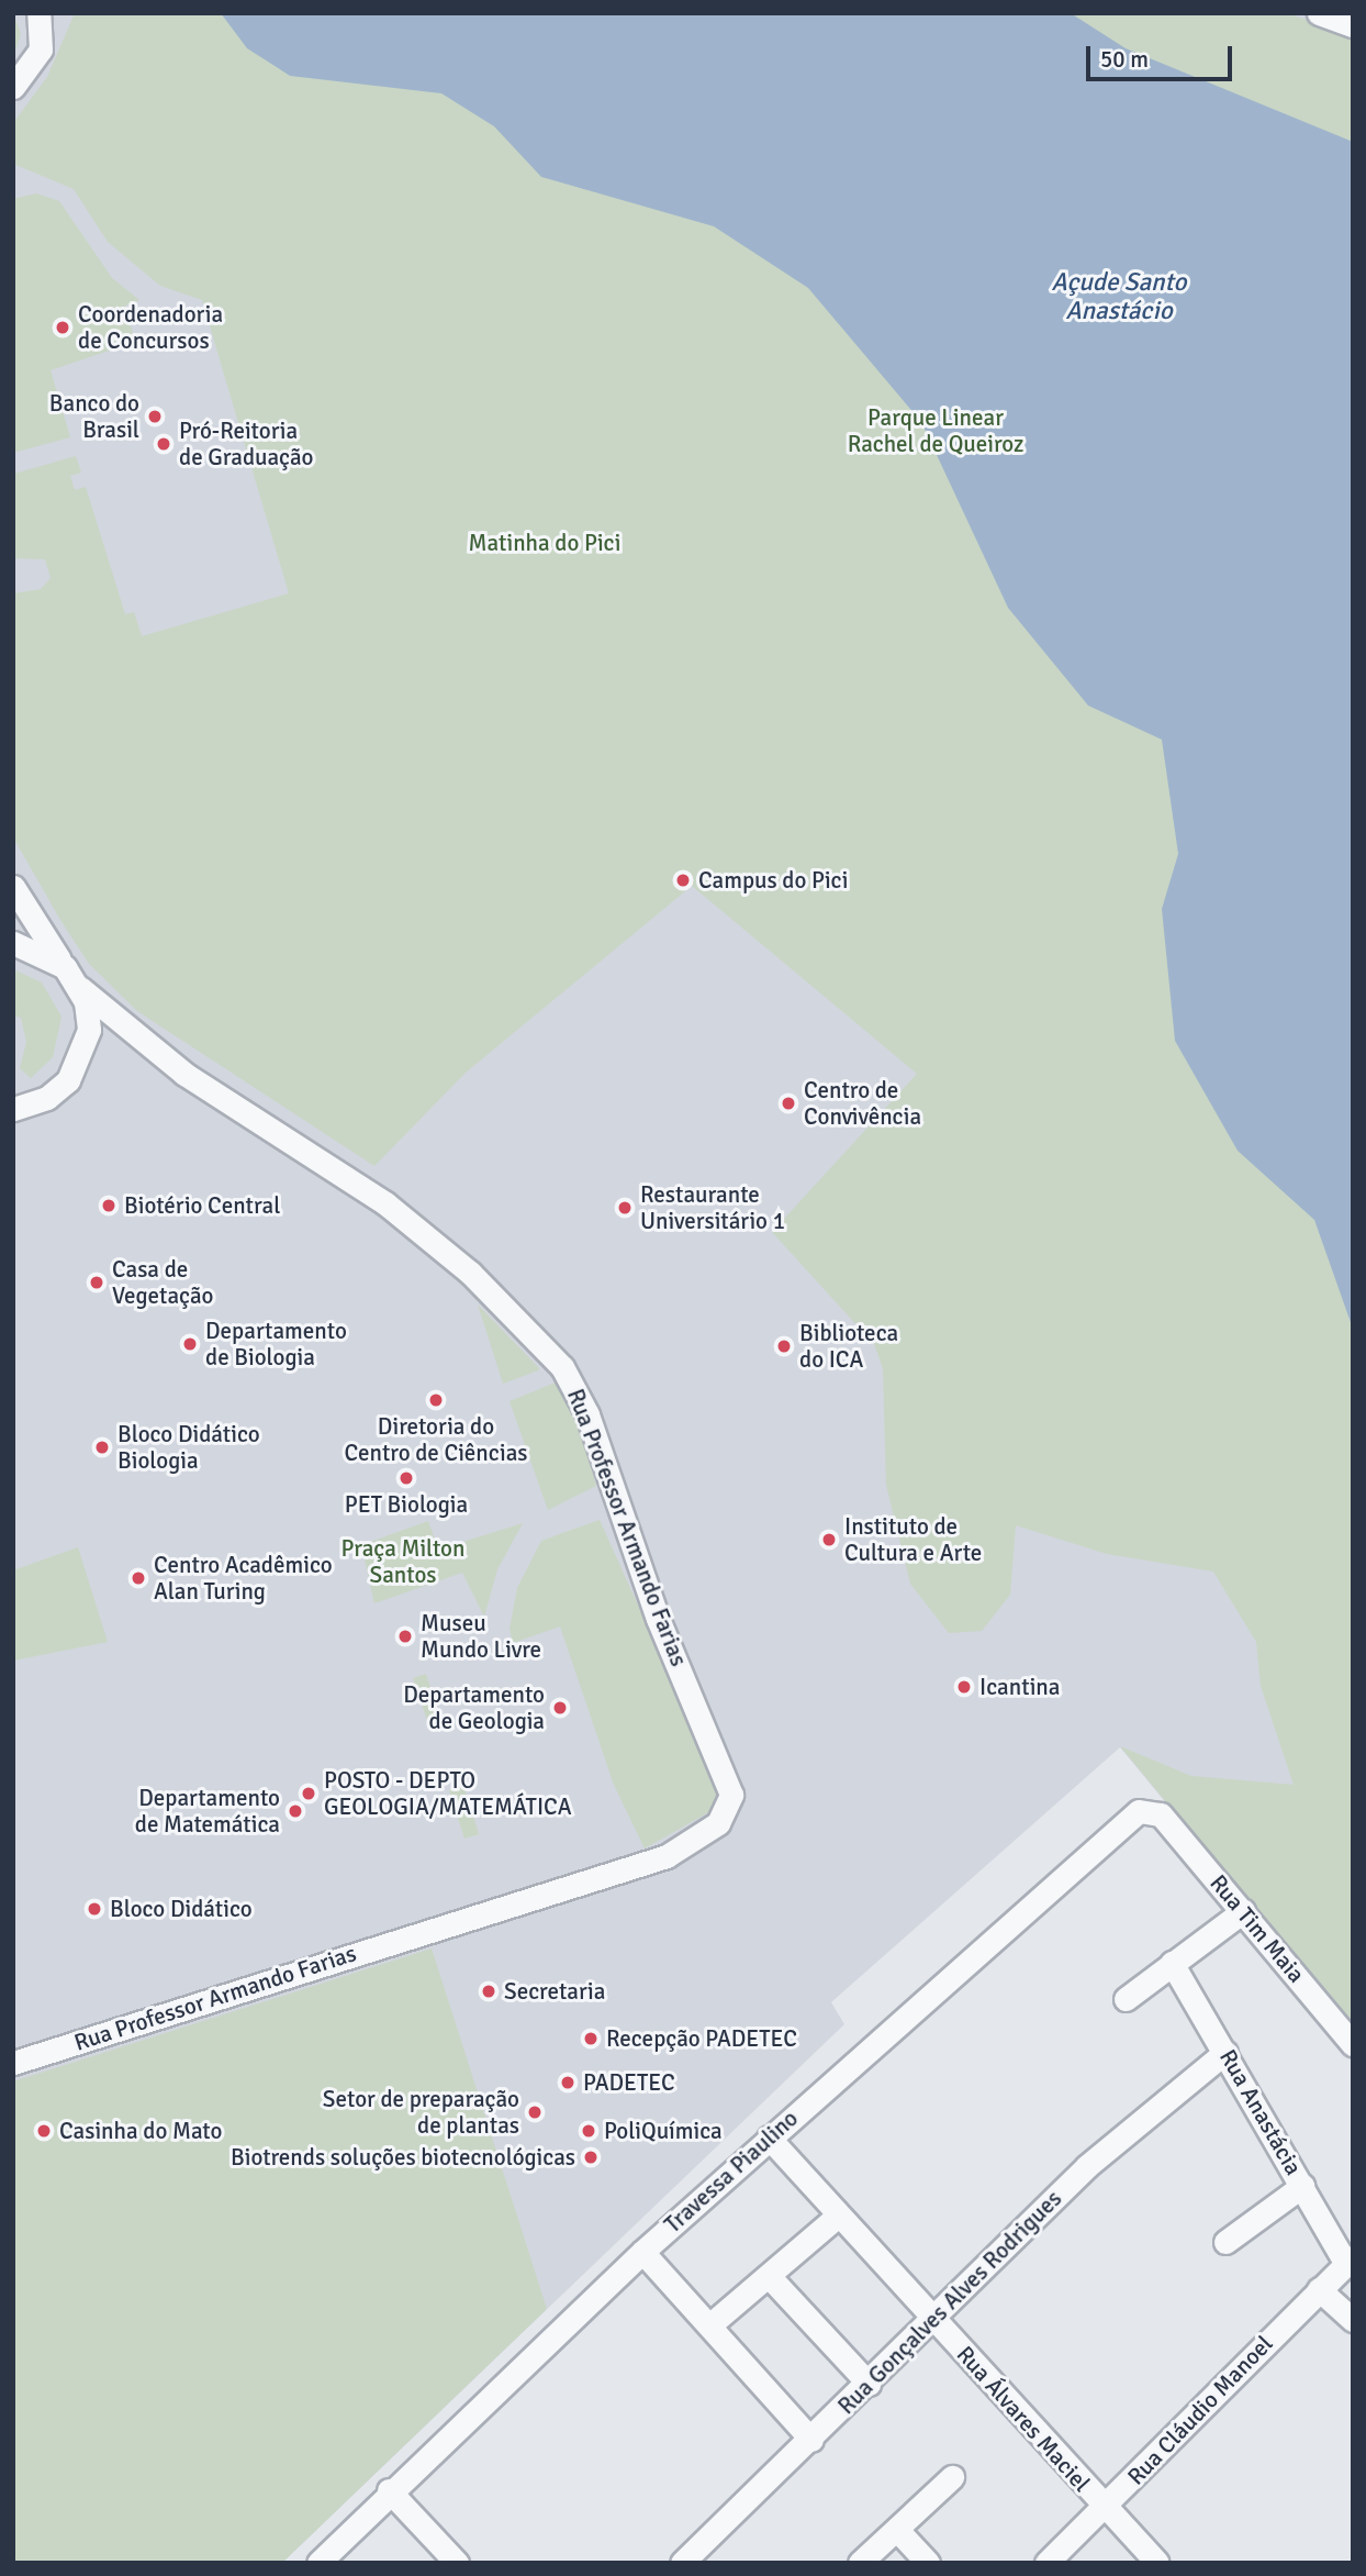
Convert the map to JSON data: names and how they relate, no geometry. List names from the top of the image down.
{
  "streets": {
    "street": [
      "Rua Professor Armando Farias",
      "Rua Tim Maia",
      "Rua Anastácia",
      "Travessa Piaulino",
      "Rua Gonçalves Alves Rodrigues",
      "Rua Cláudio Manoel",
      "Rua Álvares Maciel"
    ]
  },
  "crossings": [
    ["Rua Tim Maia", "Travessa Piaulino"],
    ["Rua Anastácia", "Rua Gonçalves Alves Rodrigues"],
    ["Rua Anastácia", "Rua Cláudio Manoel"],
    ["Travessa Piaulino", "Rua Álvares Maciel"],
    ["Rua Gonçalves Alves Rodrigues", "Rua Álvares Maciel"],
    ["Rua Cláudio Manoel", "Rua Álvares Maciel"]
  ],
  "water": ["Açude Santo Anastácio"],
  "parks": ["Parque Linear Rachel de Queiroz", "Matinha do Pici", "Praça Milton Santos"],
  "places": [
    "Coordenadoria de Concursos",
    "Banco do Brasil",
    "Pró-Reitoria de Graduação",
    "Campus do Pici",
    "Centro de Convivência",
    "Biotério Central",
    "Restaurante Universitário 1",
    "Casa de Vegetação",
    "Departamento de Biologia",
    "Biblioteca do ICA",
    "Diretoria do Centro de Ciências",
    "Bloco Didático Biologia",
    "PET Biologia",
    "Instituto de Cultura e Arte",
    "Centro Acadêmico Alan Turing",
    "Museu Mundo Livre",
    "Icantina",
    "Departamento de Geologia",
    "POSTO - DEPTO GEOLOGIA/MATEMÁTICA",
    "Departamento de Matemática",
    "Bloco Didático",
    "Secretaria",
    "Recepção PADETEC",
    "PADETEC",
    "Setor de preparação de plantas",
    "Casinha do Mato",
    "PoliQuímica",
    "Biotrends soluções biotecnológicas"
  ],
  "scale_bar": "50 m"
}
